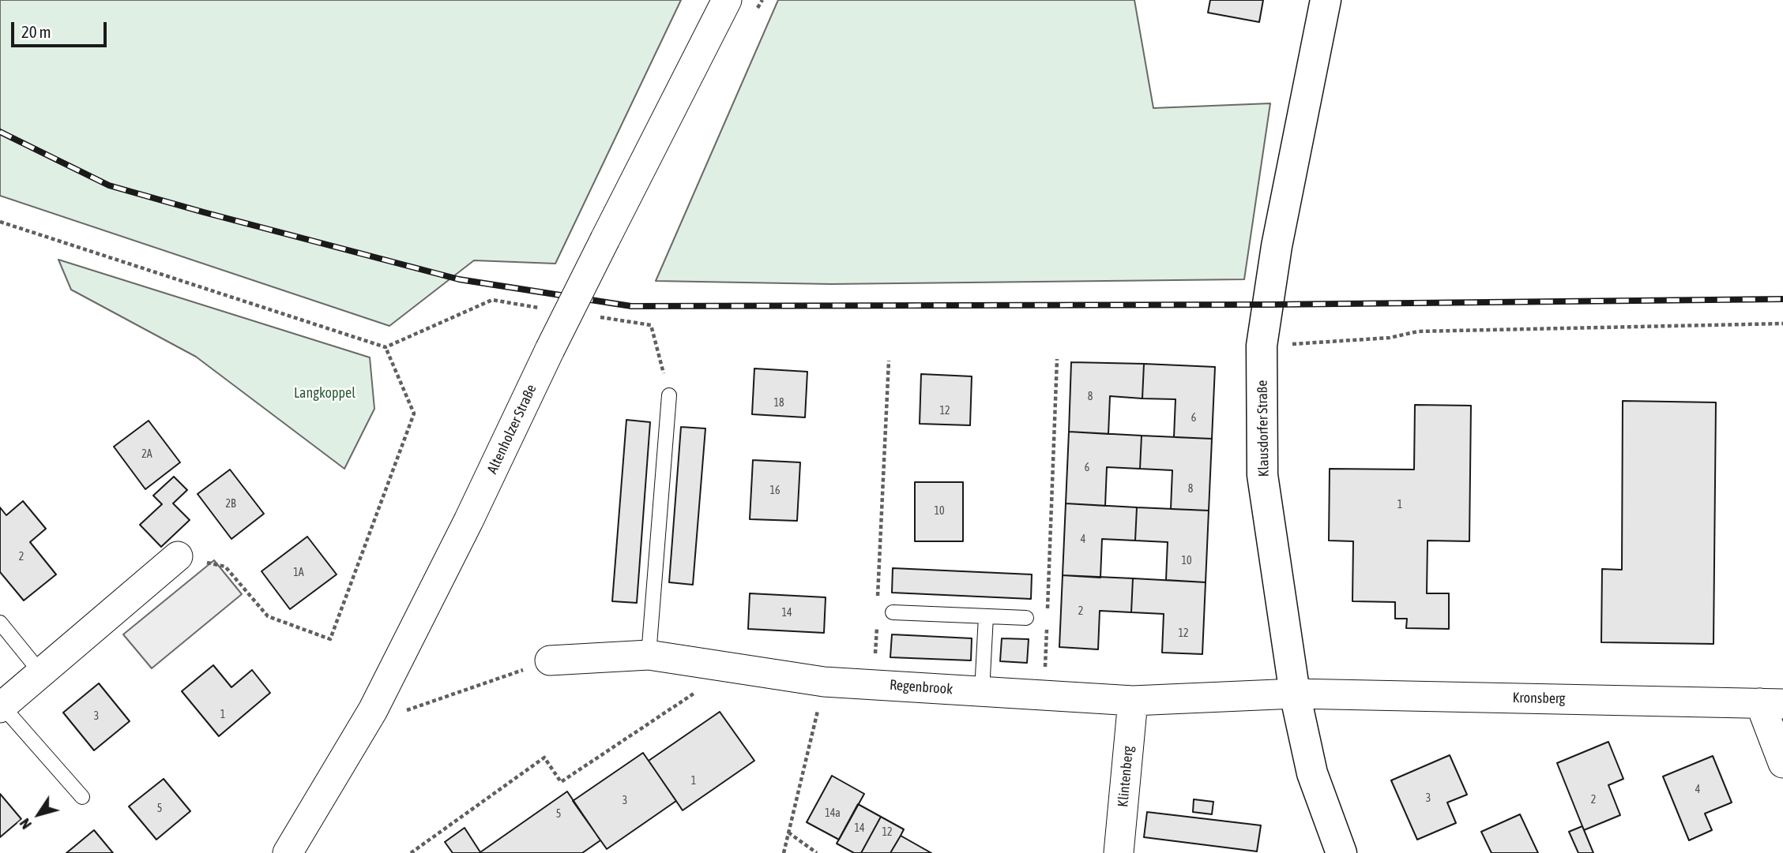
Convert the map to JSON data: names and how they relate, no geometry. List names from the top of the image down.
{
  "streets": {
    "street": [
      "Klausdorfer Straße",
      "Altenholzer Straße",
      "Regenbrook",
      "Kronsberg",
      "Klintenberg"
    ]
  },
  "crossings": [
    ["Klausdorfer Straße", "Regenbrook"],
    ["Klausdorfer Straße", "Kronsberg"],
    ["Regenbrook", "Kronsberg"],
    ["Regenbrook", "Klintenberg"]
  ],
  "parks": ["Langkoppel"],
  "house_numbers": [
    "8",
    "18",
    "12",
    "6",
    "2A",
    "6",
    "8",
    "16",
    "2B",
    "1",
    "10",
    "4",
    "2",
    "10",
    "1A",
    "2",
    "14",
    "12",
    "1",
    "3",
    "1",
    "4",
    "3",
    "2",
    "3",
    "5",
    "14a",
    "5",
    "14",
    "12"
  ],
  "scale_bar": "20 m",
  "north": "bottom left"
}
